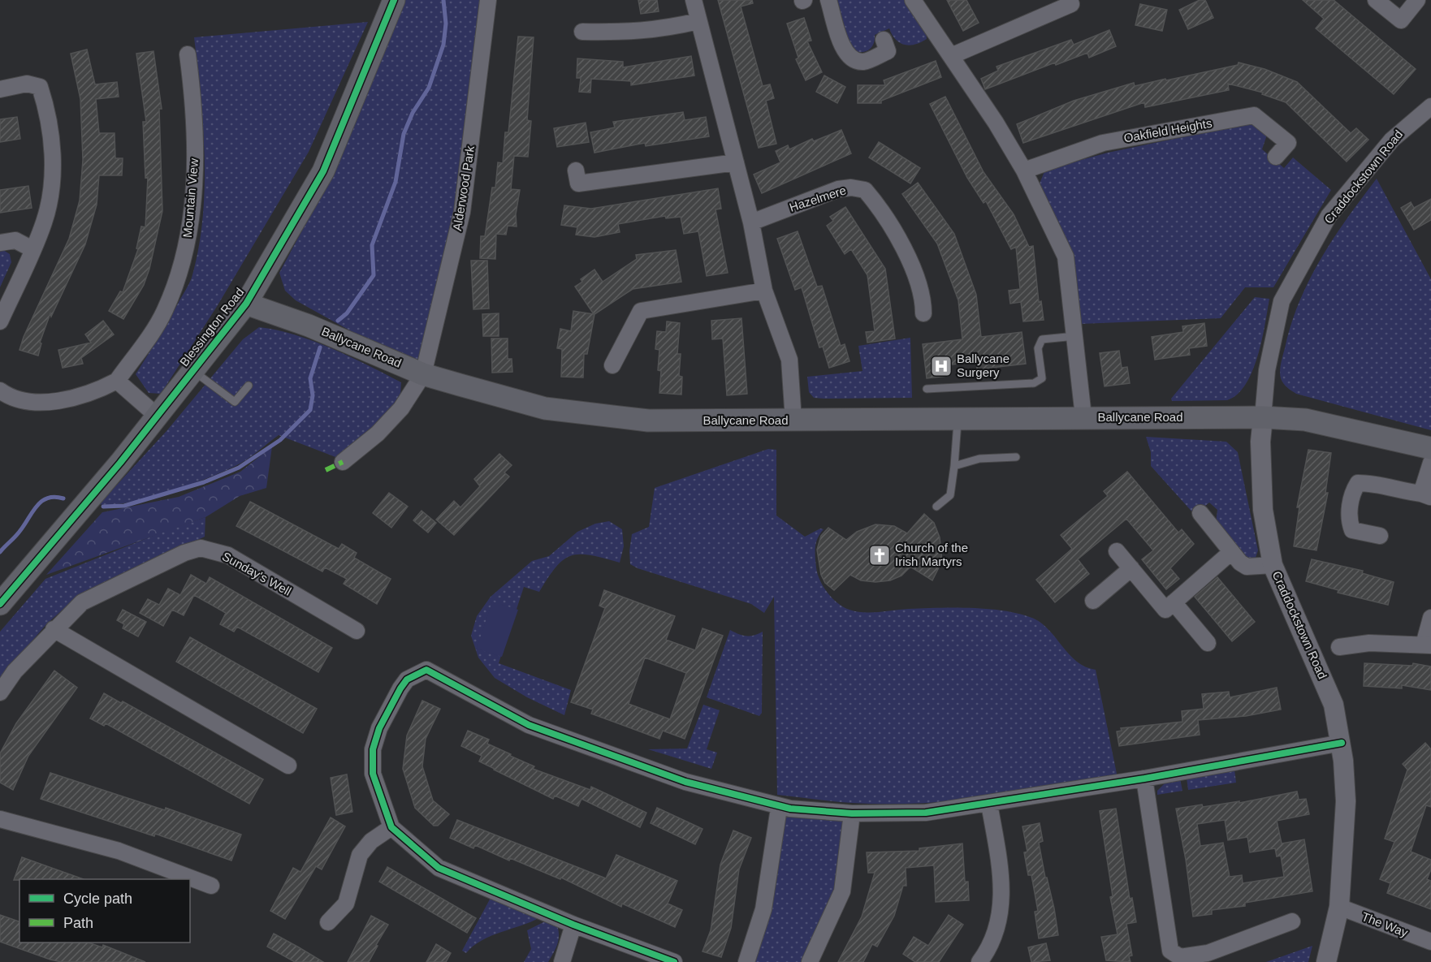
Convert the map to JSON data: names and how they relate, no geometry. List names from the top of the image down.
{
  "streets": {
    "main road": ["Blessington Road", "Ballycane Road"],
    "street": [
      "Oakfield Heights",
      "Craddockstown Road",
      "Alderwood Park",
      "Mountain View",
      "Hazelmere",
      "Sunday's Well",
      "The Way"
    ]
  },
  "crossings": [
    ["Craddockstown Road", "Ballycane Road"],
    ["Craddockstown Road", "The Way"],
    ["Alderwood Park", "Ballycane Road"],
    ["Blessington Road", "Ballycane Road"]
  ],
  "places": {
    "hospital": ["Ballycane Surgery"],
    "church": ["Church of the Irish Martyrs"]
  },
  "legend": ["Cycle path", "Path"]
}
